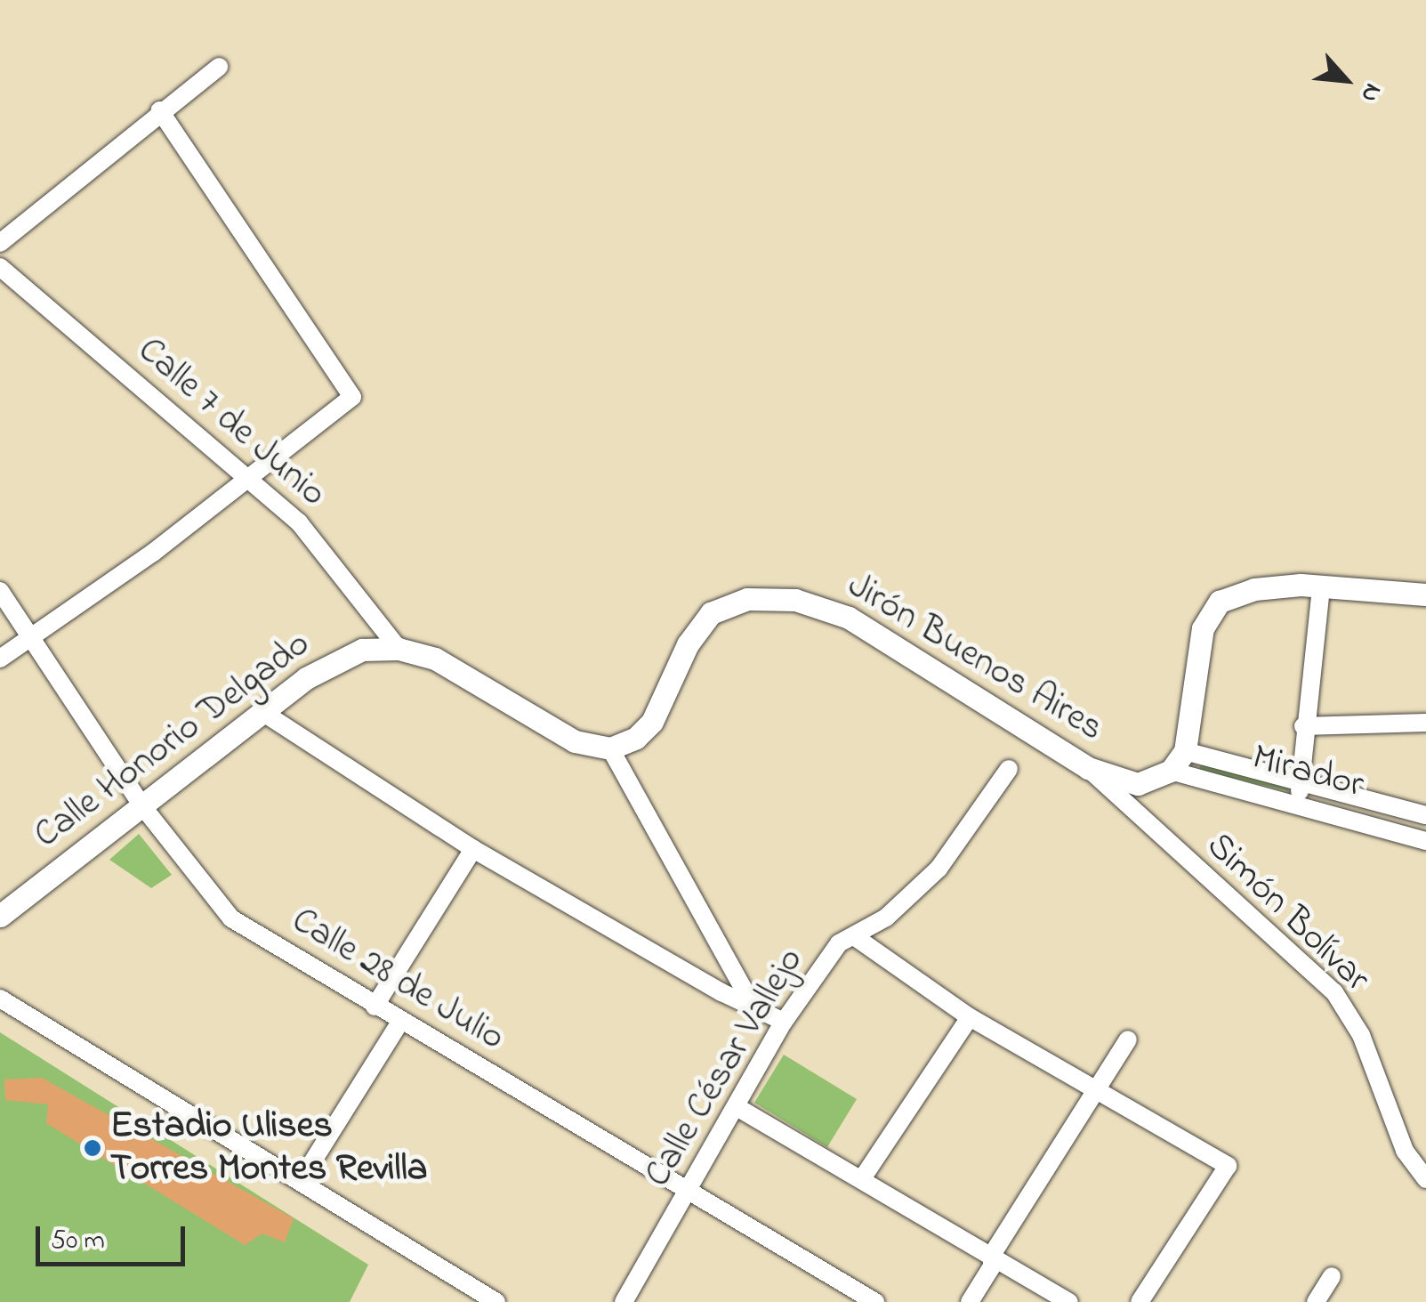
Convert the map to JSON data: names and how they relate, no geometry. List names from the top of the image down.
{
  "streets": {
    "street": [
      "Calle 7 de Junio",
      "Jirón Buenos Aires",
      "Calle Honorio Delgado",
      "Mirador",
      "Simón Bolívar",
      "Calle 28 de Julio",
      "Calle César Vallejo"
    ]
  },
  "crossings": [
    ["Calle 7 de Junio", "Calle Honorio Delgado"],
    ["Jirón Buenos Aires", "Mirador"],
    ["Jirón Buenos Aires", "Simón Bolívar"],
    ["Calle Honorio Delgado", "Calle 28 de Julio"],
    ["Calle 28 de Julio", "Calle César Vallejo"]
  ],
  "places": ["Estadio Ulises Torres Montes Revilla"],
  "scale_bar": "50 m",
  "north": "bottom right"
}
